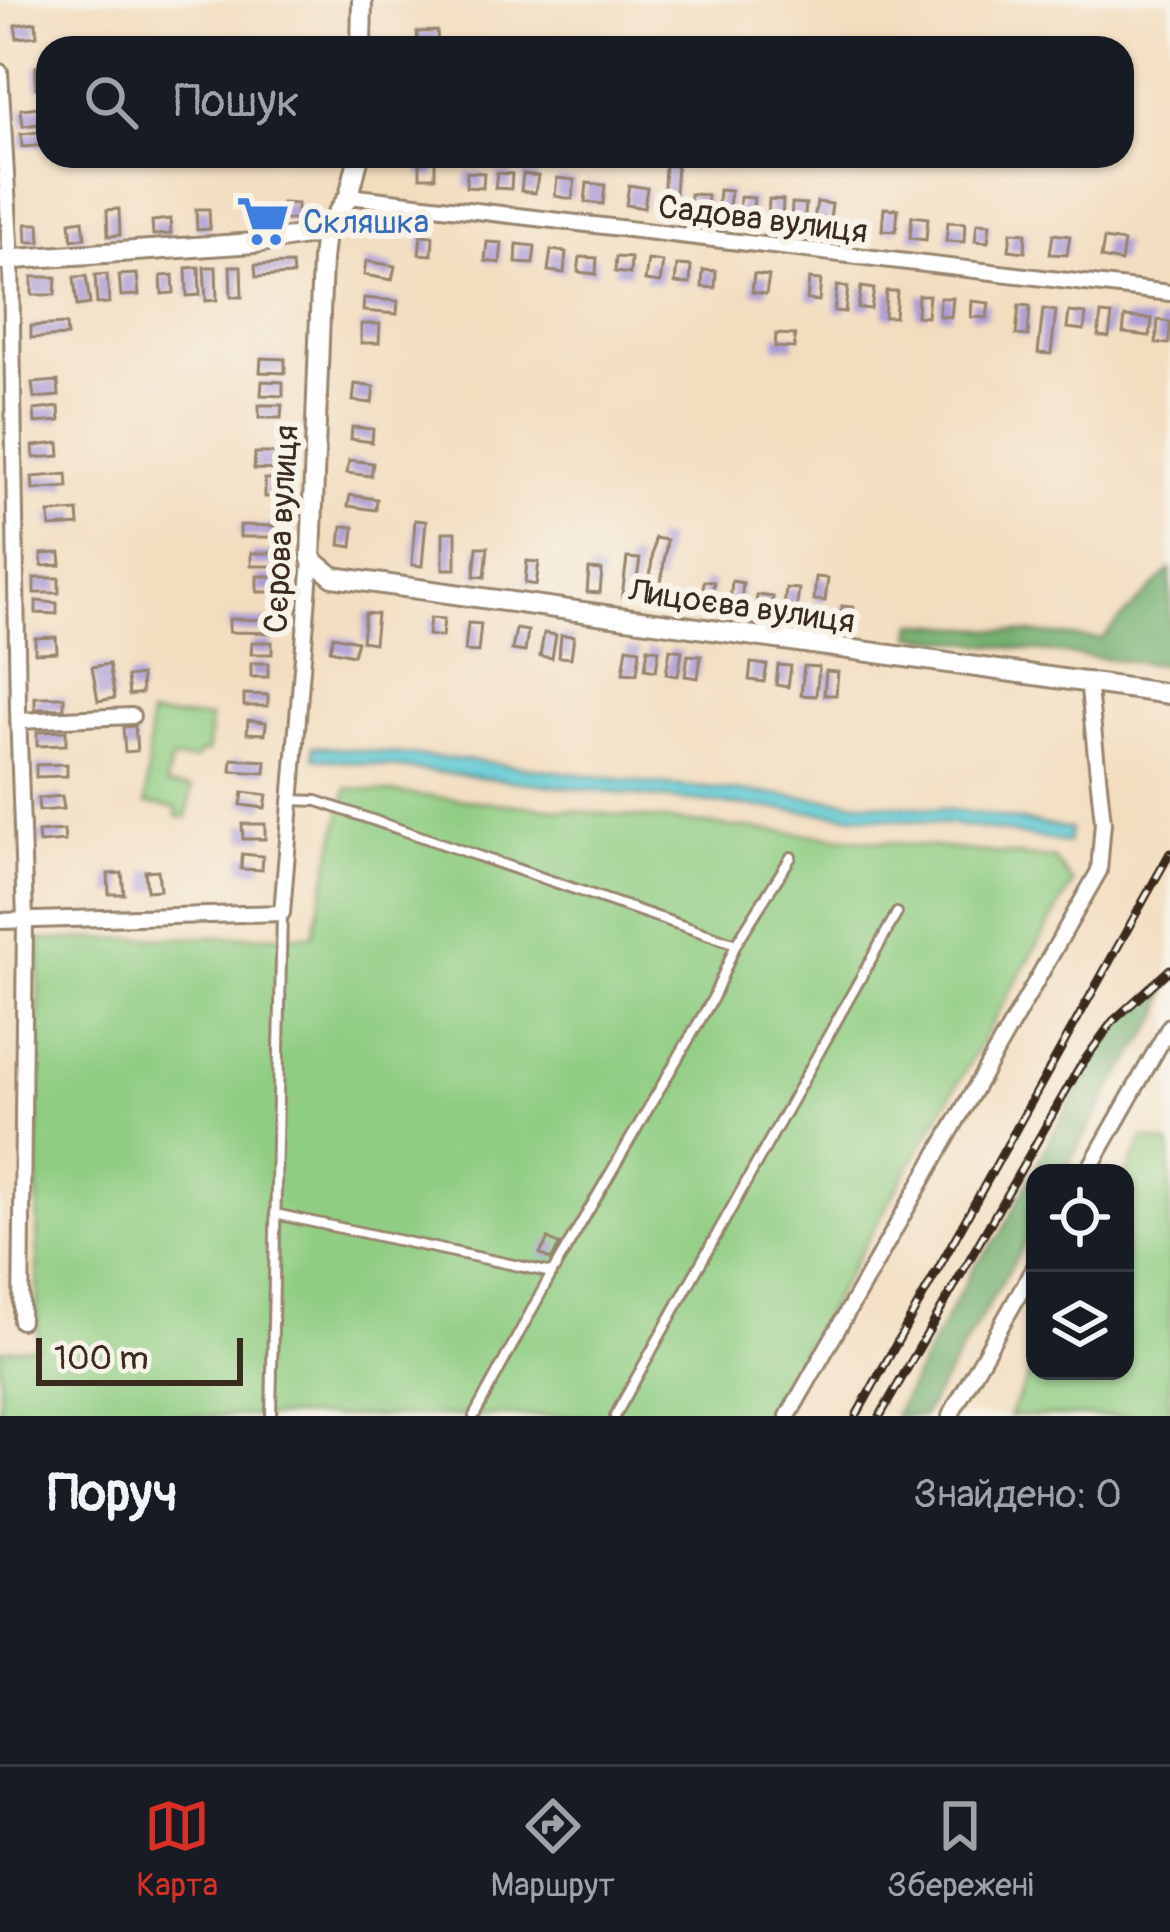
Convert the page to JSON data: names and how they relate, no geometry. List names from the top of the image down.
{
  "streets": {
    "street": ["Садова вулиця", "Сєрова вулиця", "Лицоєва вулиця"]
  },
  "crossings": [
    ["Сєрова вулиця", "Лицоєва вулиця"]
  ],
  "places": {
    "supermarket": ["Скляшка"]
  },
  "scale_bar": "100 m",
  "page": {
    "search": "Пошук",
    "scale": "100 m",
    "heading": ["Поруч", "Знайдено: 0"],
    "nav": ["Карта", "Маршрут", "Збережені"]
  }
}
